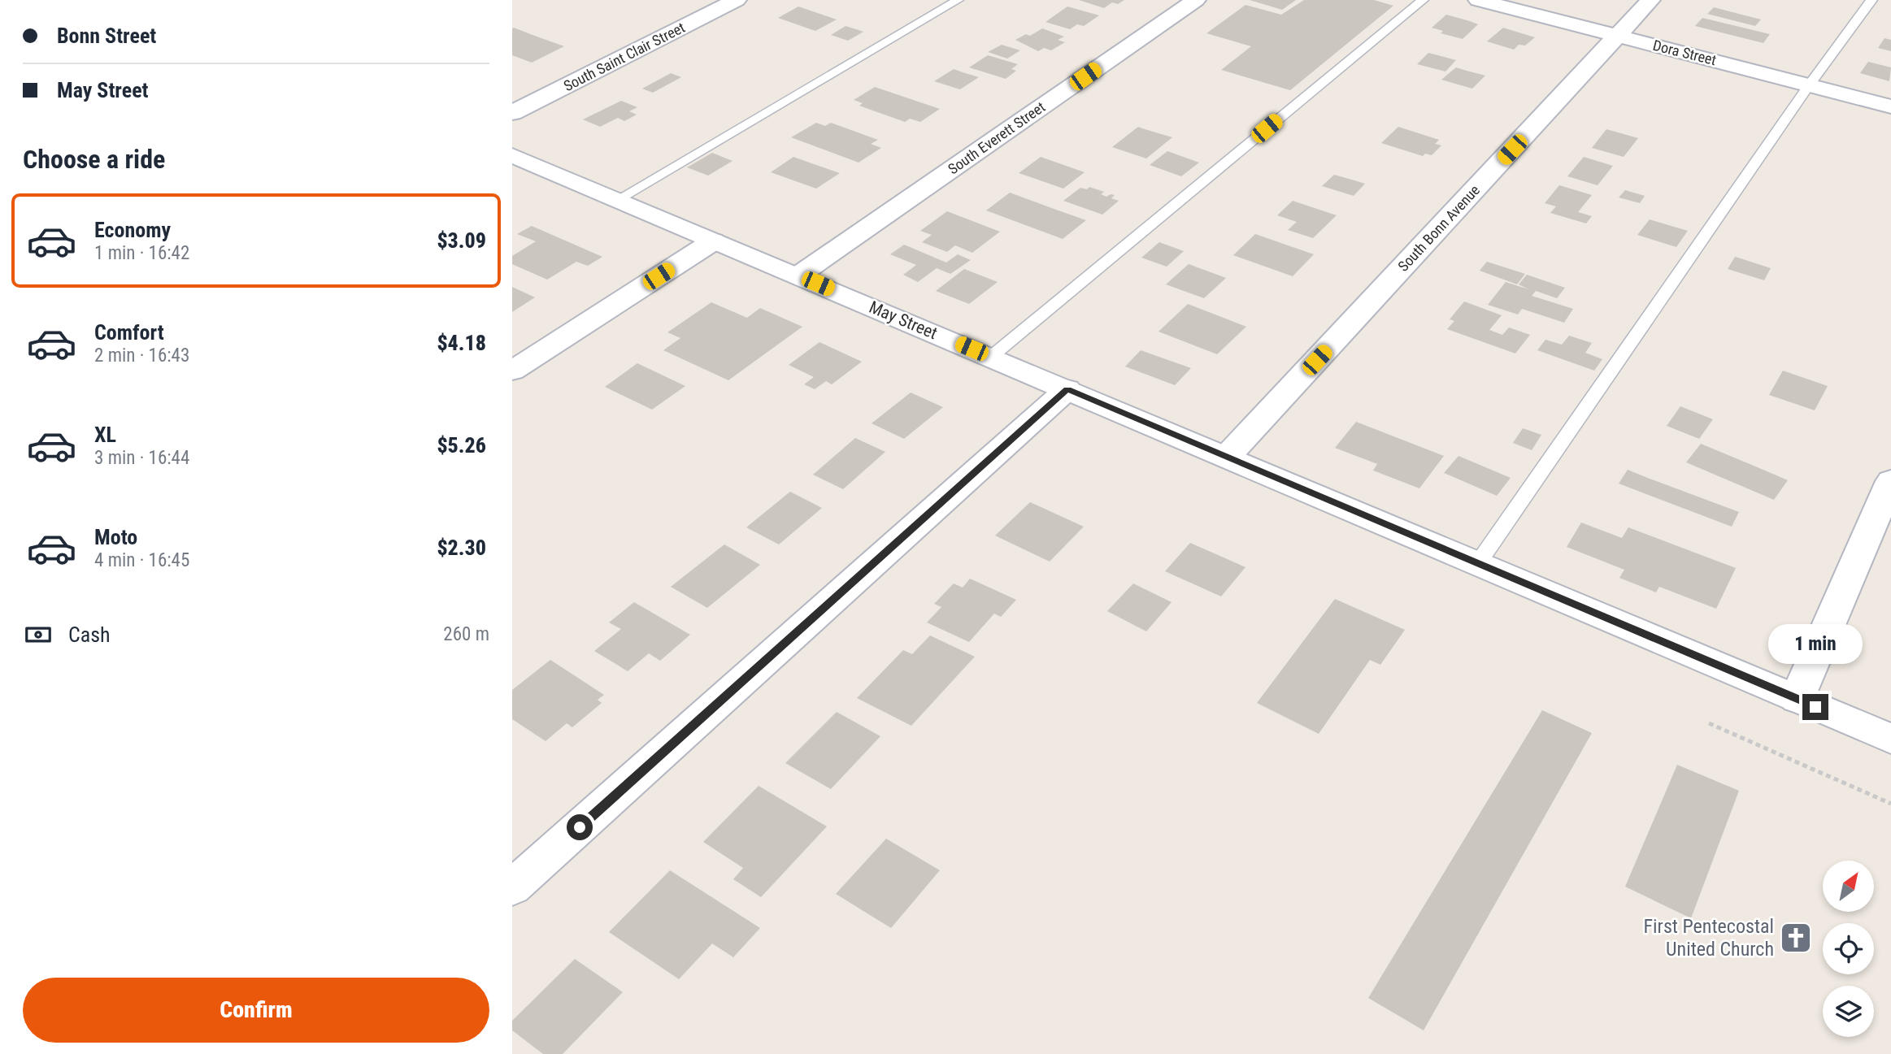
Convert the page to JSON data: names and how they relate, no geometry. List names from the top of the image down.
{
  "streets": {
    "street": [
      "Dora Street",
      "South Saint Clair Street",
      "South Everett Street",
      "South Bonn Avenue",
      "May Street"
    ]
  },
  "crossings": [
    ["Dora Street", "South Bonn Avenue"],
    ["South Everett Street", "May Street"],
    ["South Bonn Avenue", "May Street"]
  ],
  "places": {
    "church": ["First Pentecostal United Church"]
  },
  "north": "top right",
  "page": {
    "banner": ["Bonn Street", "May Street"],
    "heading": "Choose a ride",
    "list": [
      {
        "name": "Economy",
        "note": "1 min · 16:42",
        "value": "$3.09"
      },
      {
        "name": "Comfort",
        "note": "2 min · 16:43",
        "value": "$4.18"
      },
      {
        "name": "XL",
        "note": "3 min · 16:44",
        "value": "$5.26"
      },
      {
        "name": "Moto",
        "note": "4 min · 16:45",
        "value": "$2.30"
      }
    ],
    "pay": ["Cash", "260 m"],
    "bubble": "1 min",
    "buttons": "Confirm"
  }
}
